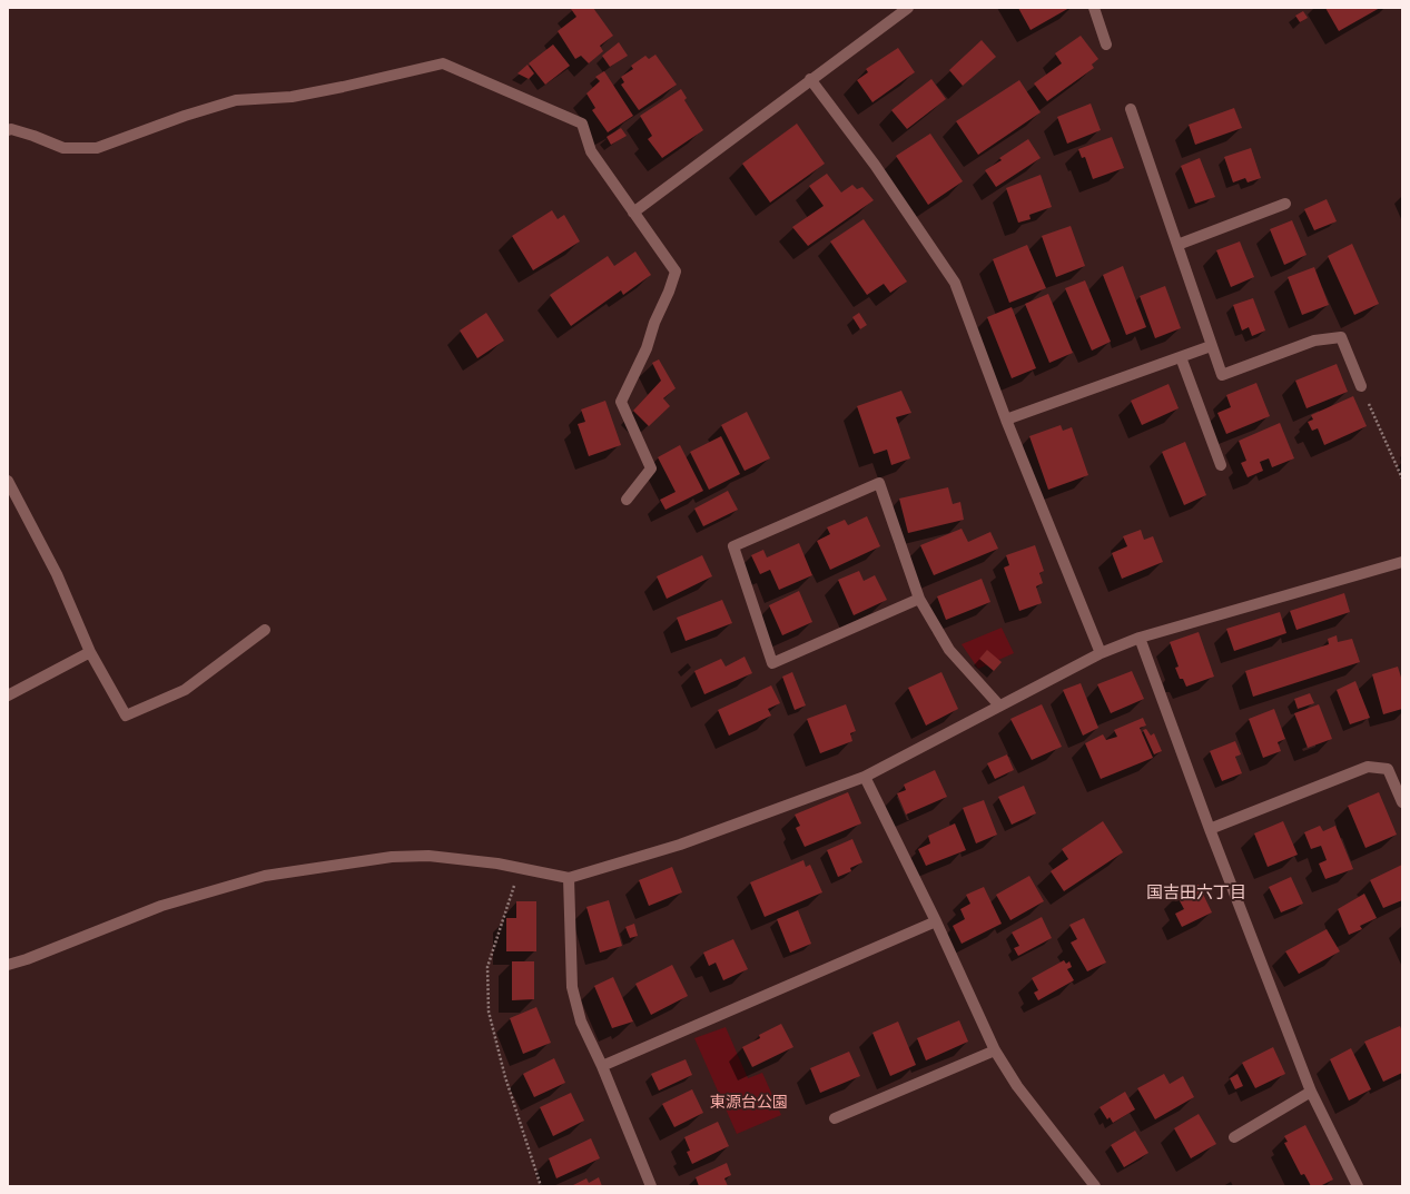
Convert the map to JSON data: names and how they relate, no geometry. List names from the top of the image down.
{
  "districts": ["国吉田六丁目"],
  "parks": ["東源台公園"]
}
